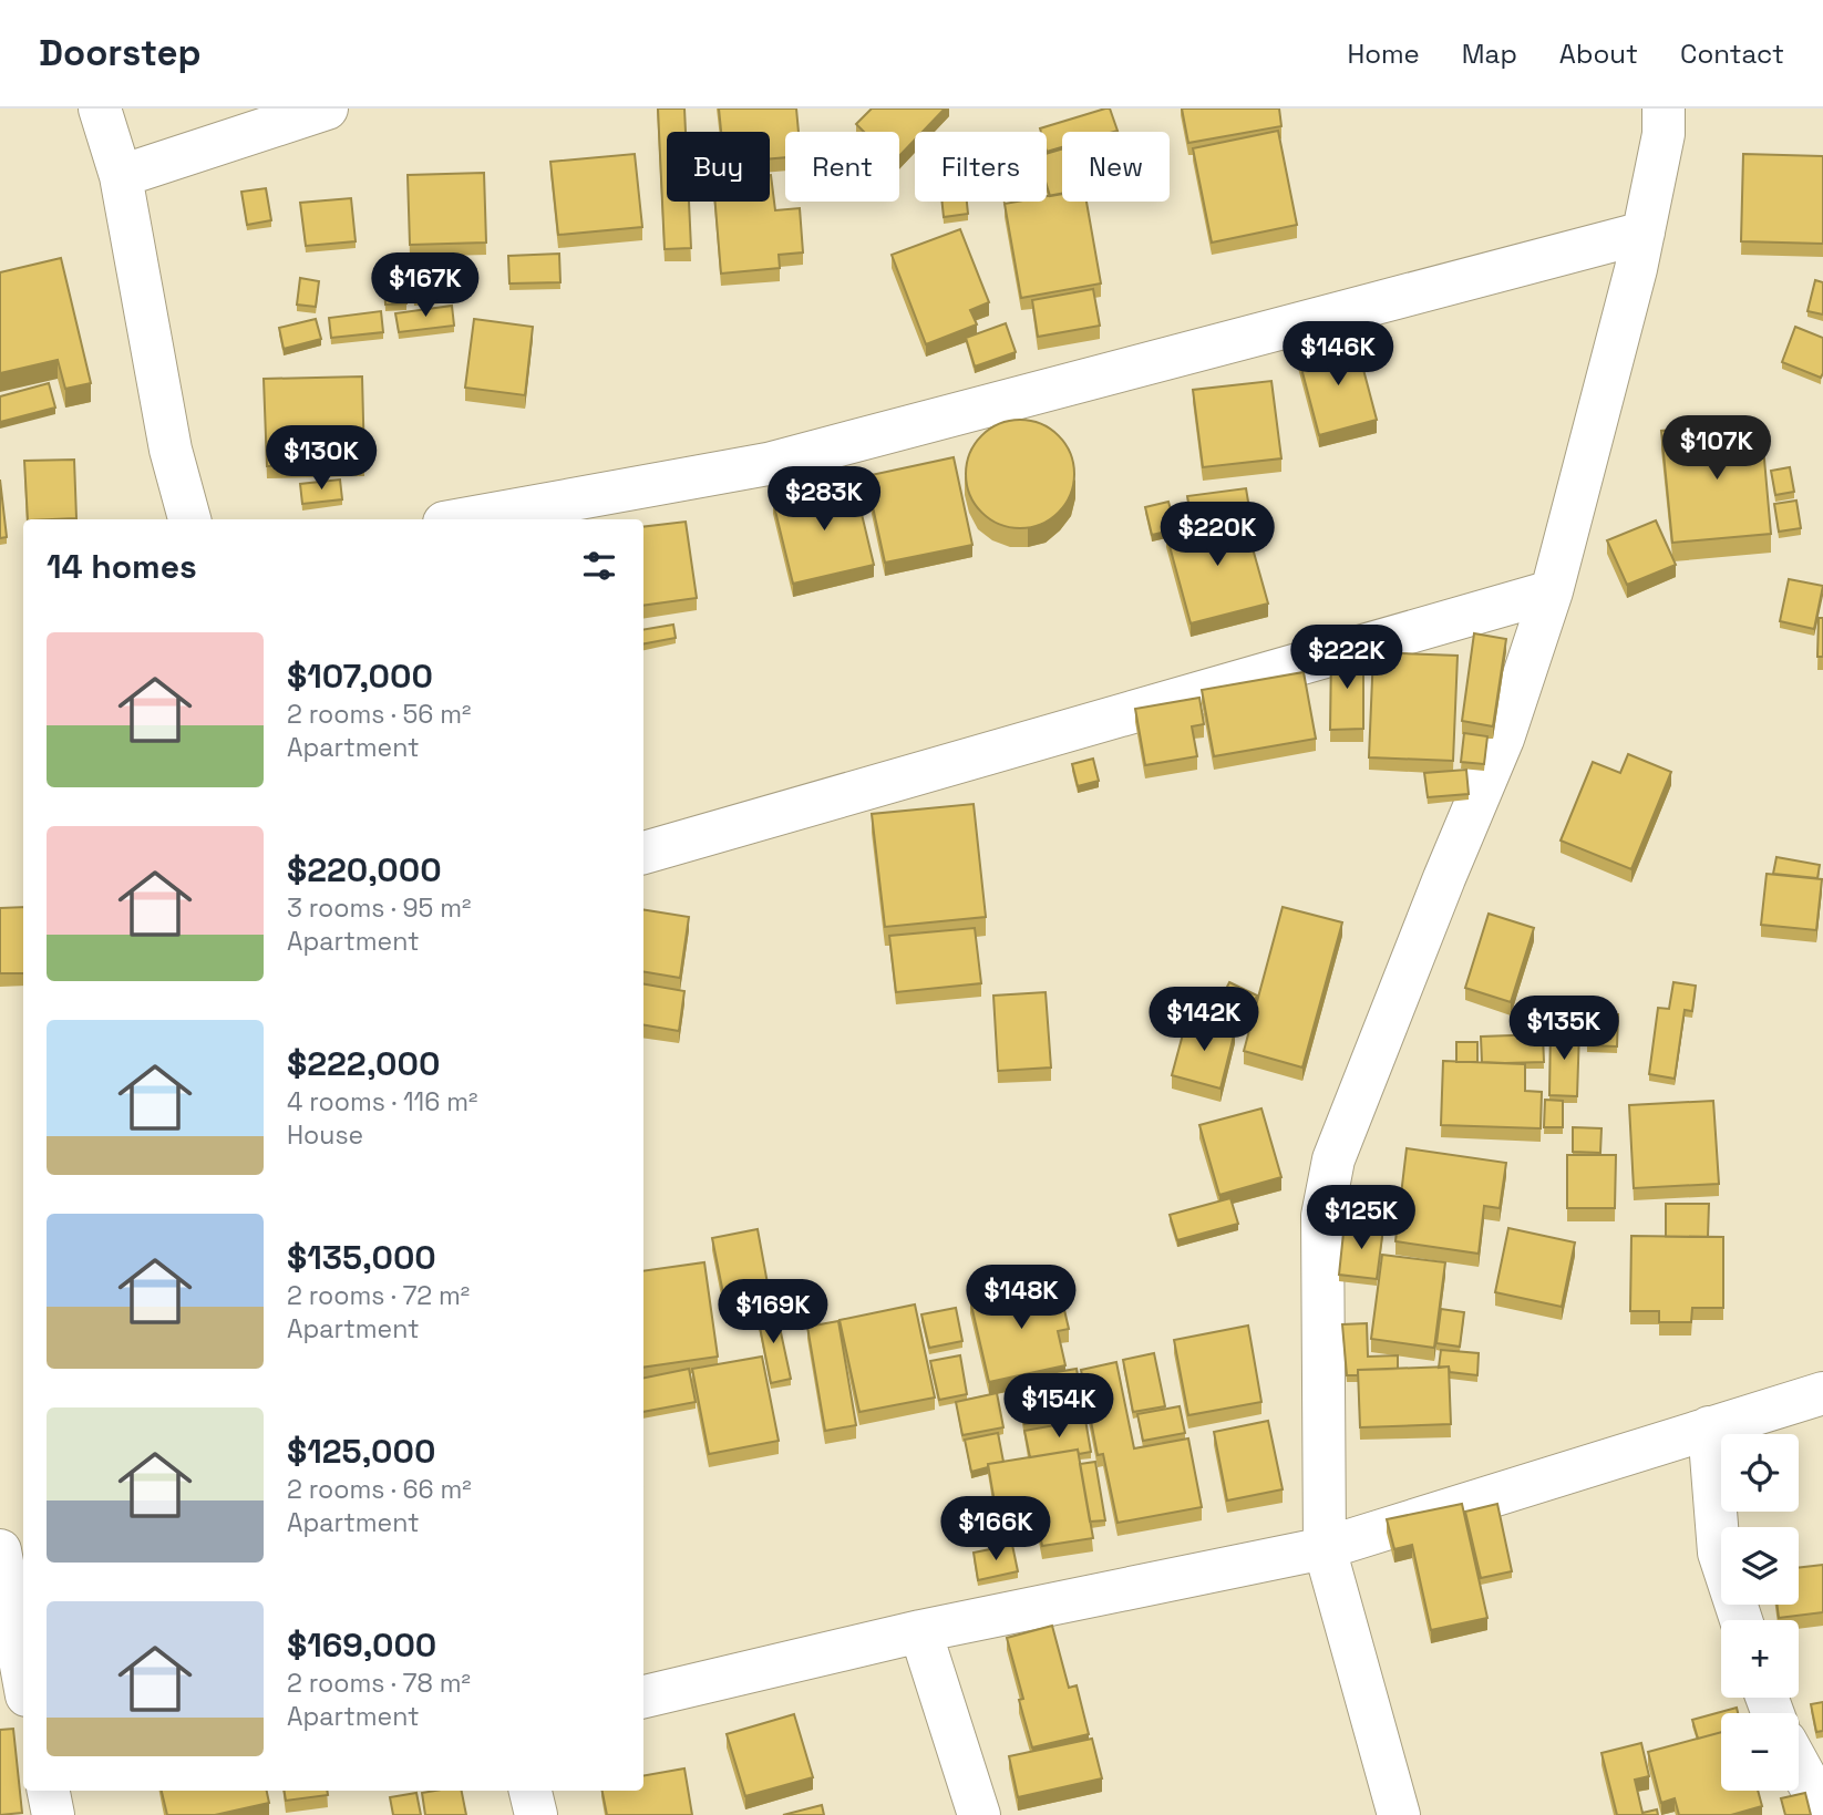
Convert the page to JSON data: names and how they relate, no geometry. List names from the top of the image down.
{
  "page": {
    "header": "Doorstep",
    "nav": [
      "Home",
      "Map",
      "About",
      "Contact"
    ],
    "chip": [
      "Buy",
      "Rent",
      "Filters",
      "New"
    ],
    "price": [
      "$167K",
      "$146K",
      "$107K",
      "$130K",
      "$283K",
      "$220K",
      "$222K",
      "$142K",
      "$135K",
      "$125K",
      "$148K",
      "$169K",
      "$154K",
      "$166K"
    ],
    "heading": "14 homes",
    "list": [
      {
        "name": "$107,000",
        "note": "2 rooms · 56 m² · Apartment"
      },
      {
        "name": "$220,000",
        "note": "3 rooms · 95 m² · Apartment"
      },
      {
        "name": "$222,000",
        "note": "4 rooms · 116 m² · House"
      },
      {
        "name": "$135,000",
        "note": "2 rooms · 72 m² · Apartment"
      },
      {
        "name": "$125,000",
        "note": "2 rooms · 66 m² · Apartment"
      },
      {
        "name": "$169,000",
        "note": "2 rooms · 78 m² · Apartment"
      }
    ],
    "map_buttons": ["+", "−"]
  }
}
